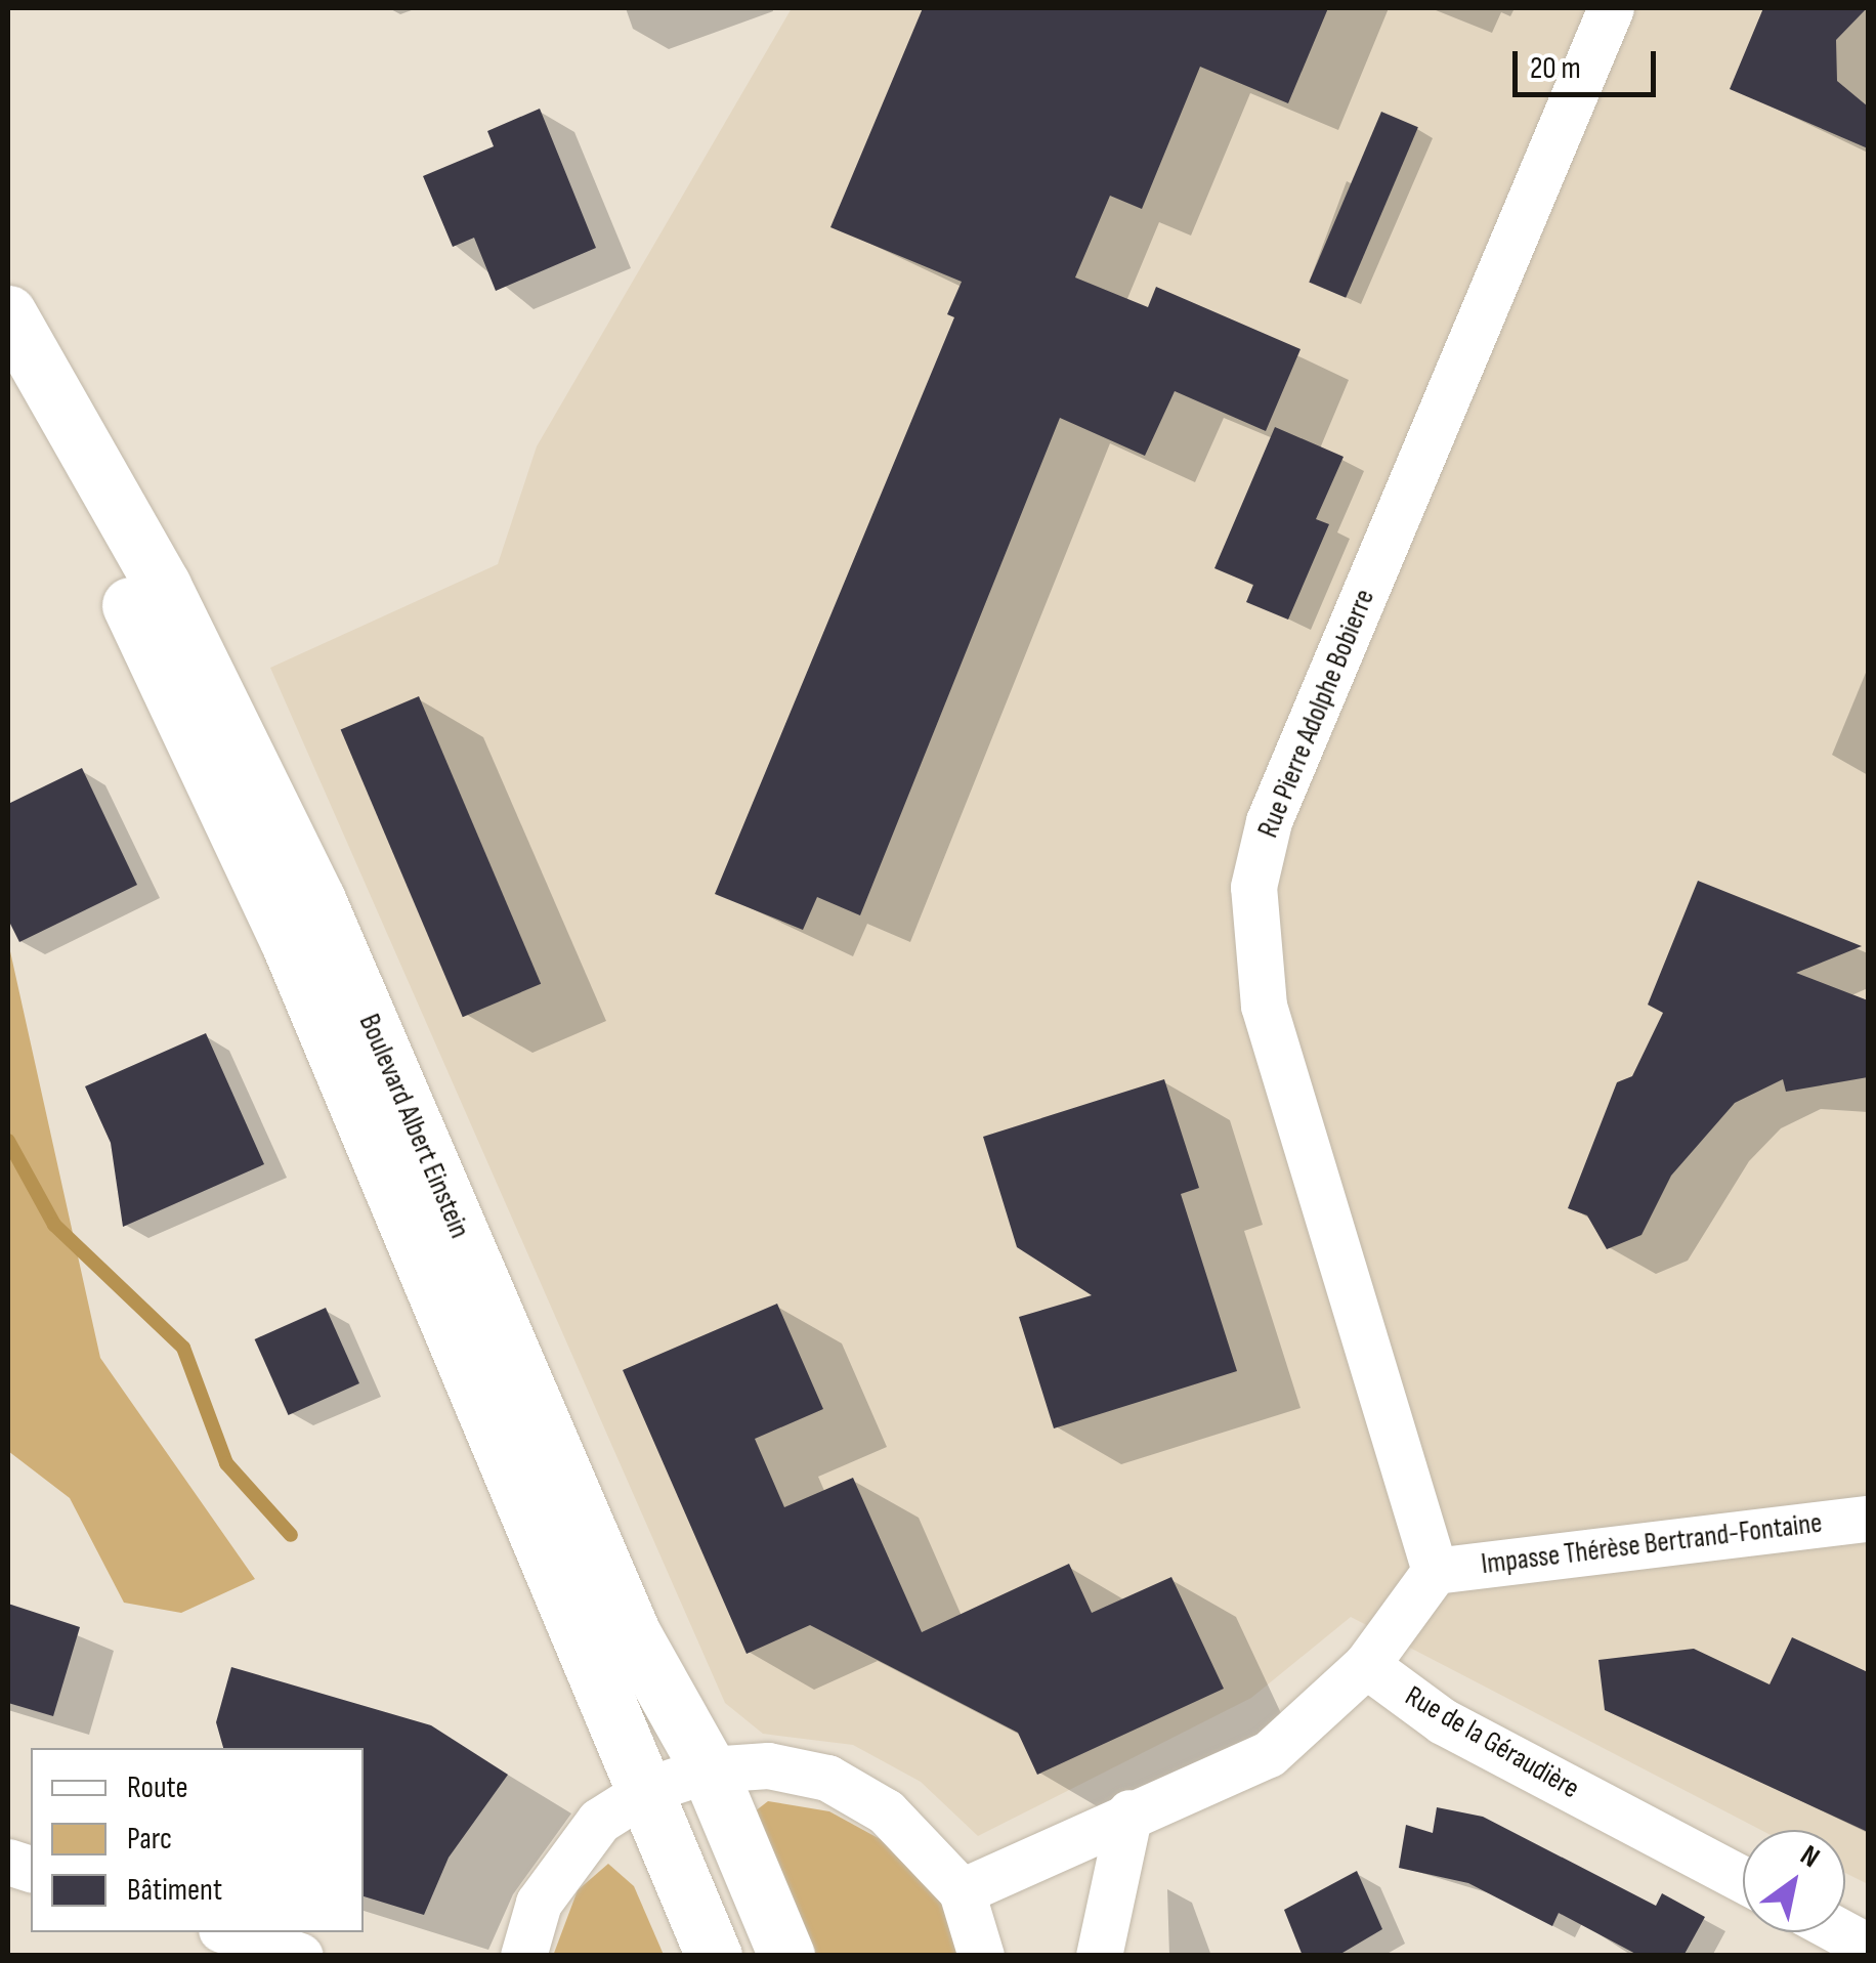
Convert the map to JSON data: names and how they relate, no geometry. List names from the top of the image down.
{
  "streets": {
    "main road": ["Boulevard Albert Einstein"],
    "street": ["Rue Pierre Adolphe Bobierre", "Impasse Thérèse Bertrand-Fontaine", "Rue de la Géraudière"]
  },
  "crossings": [
    ["Rue Pierre Adolphe Bobierre", "Impasse Thérèse Bertrand-Fontaine"]
  ],
  "legend": ["Route", "Parc", "Bâtiment"],
  "scale_bar": "20 m",
  "north": "top right"
}
